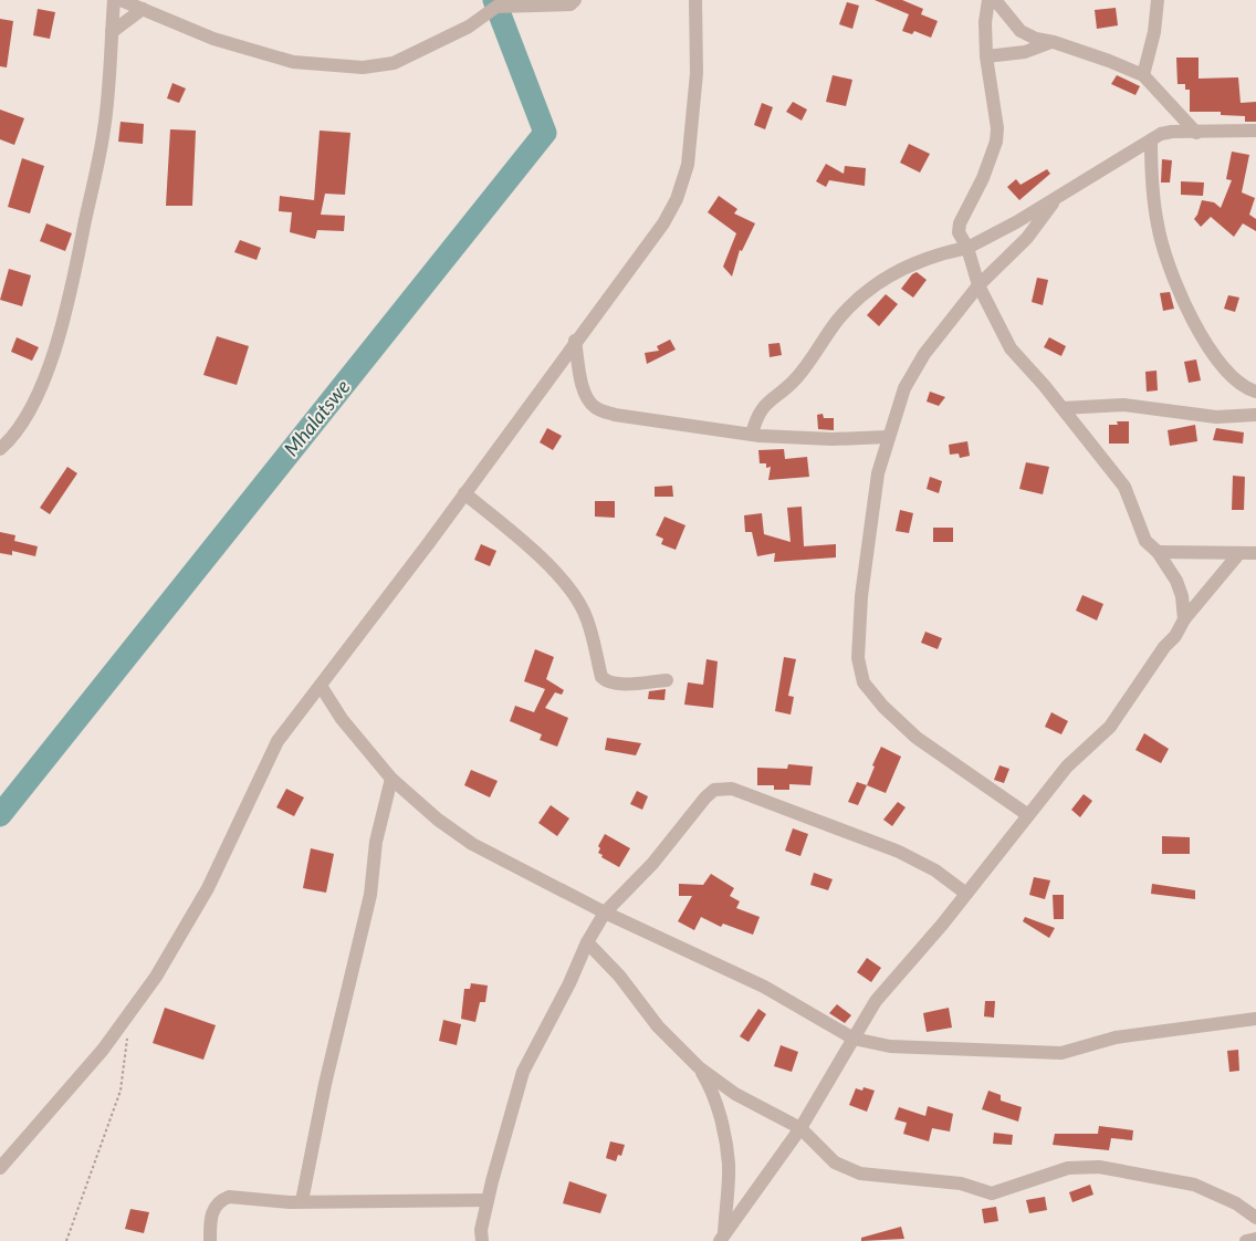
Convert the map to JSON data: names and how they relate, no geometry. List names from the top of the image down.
{
  "water": ["Mhalatswe"]
}
